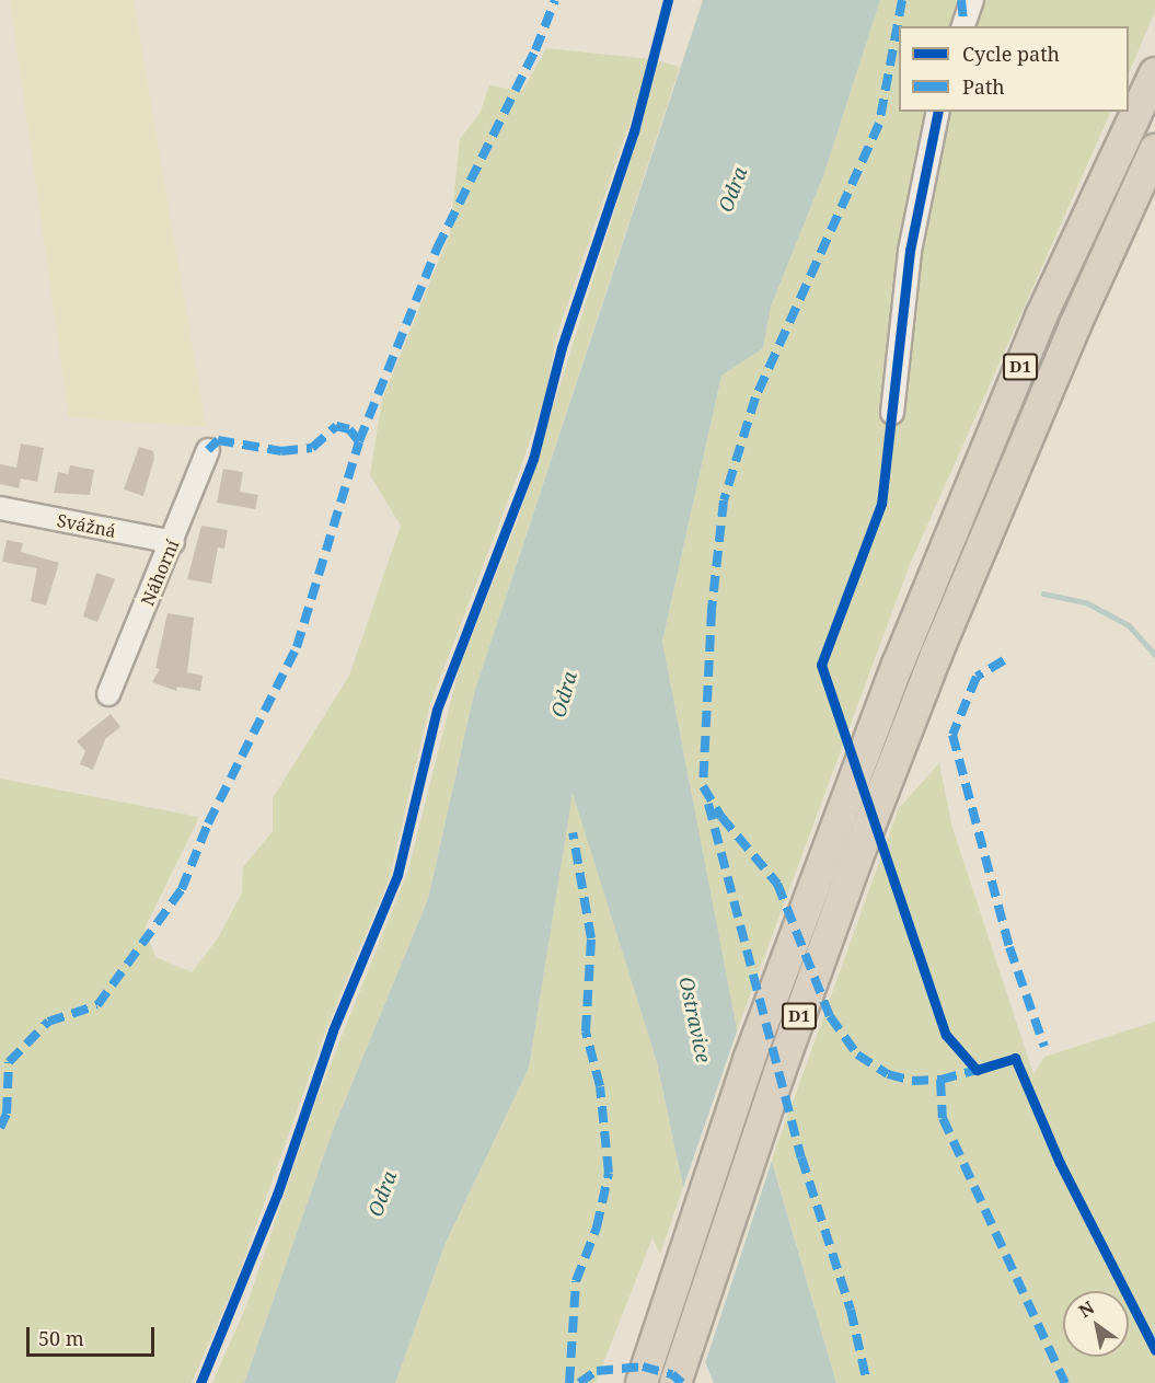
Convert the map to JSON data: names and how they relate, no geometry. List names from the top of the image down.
{
  "streets": {
    "highway": ["D1"],
    "street": ["Svážná", "Náhorní"]
  },
  "crossings": [
    ["Svážná", "Náhorní"]
  ],
  "water": ["Odra", "Ostravice"],
  "legend": ["Cycle path", "Path"],
  "scale_bar": "50 m",
  "north": "top left"
}
